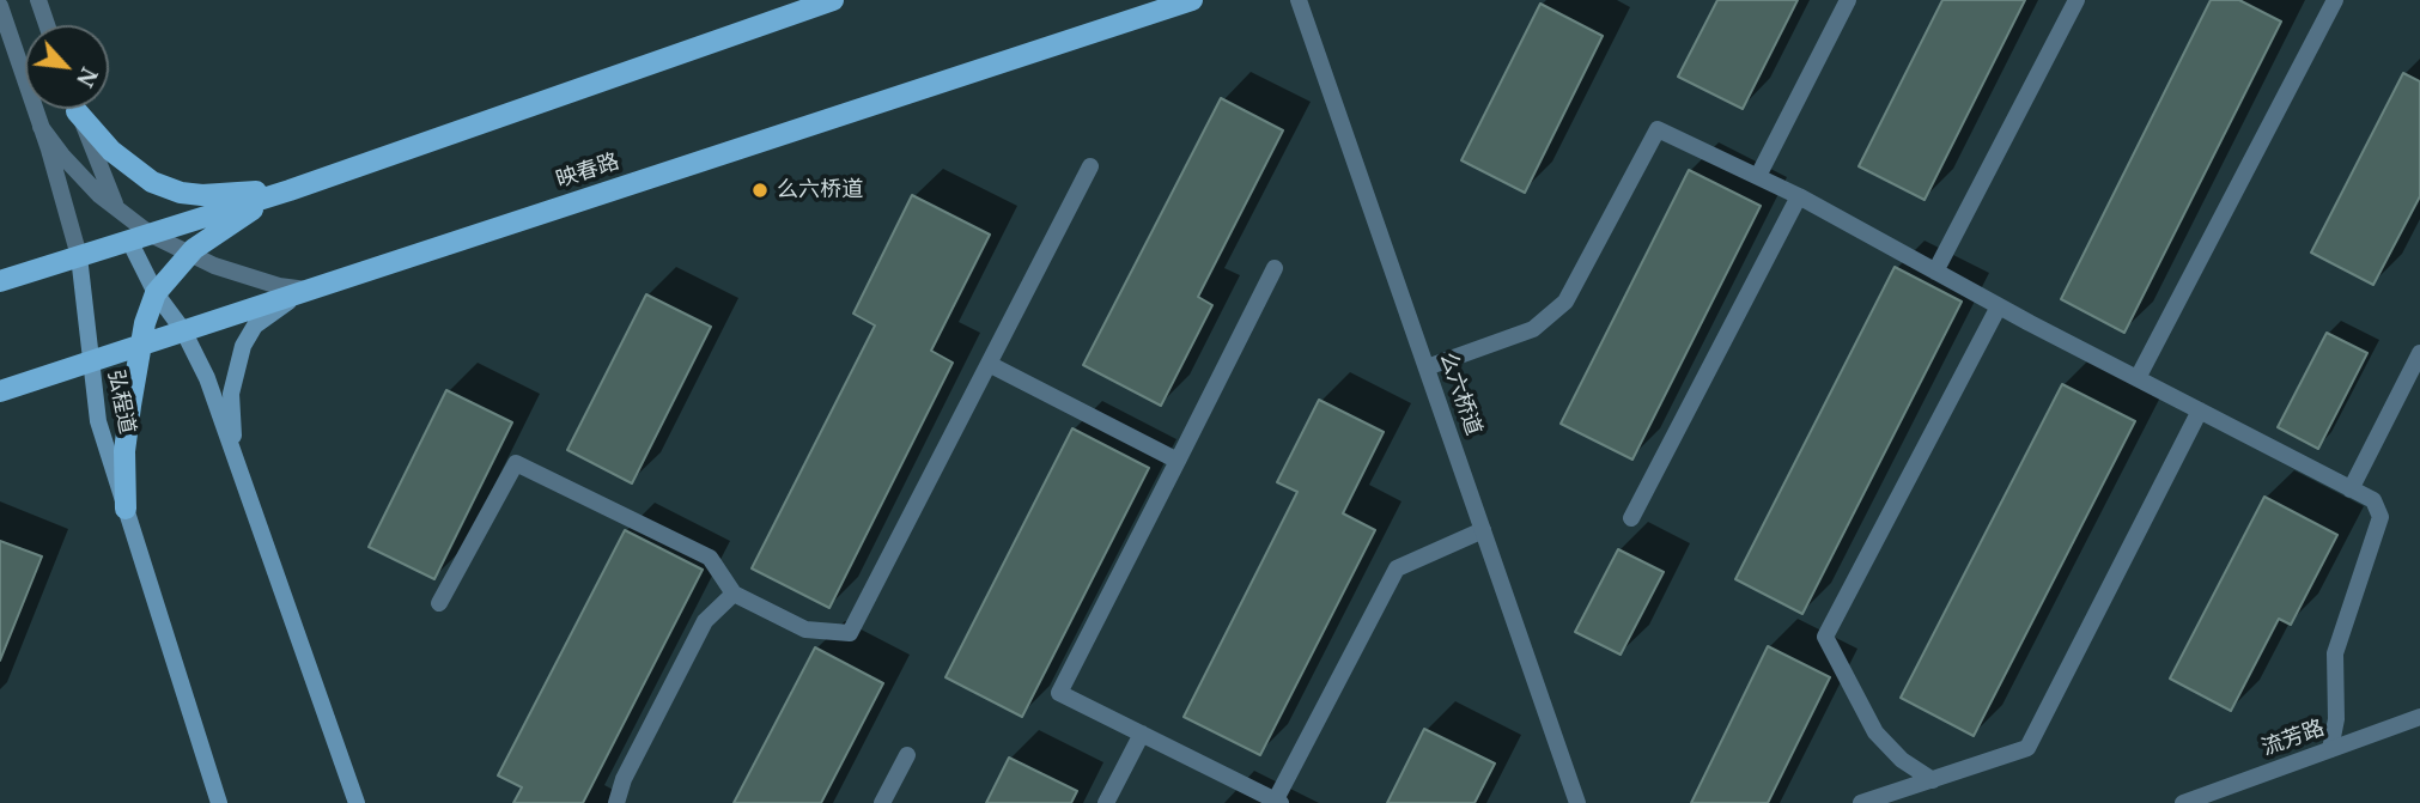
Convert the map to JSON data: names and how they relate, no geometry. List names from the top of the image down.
{
  "streets": {
    "main road": ["映春路", "弘程道"],
    "street": ["么六桥道", "流芳路"]
  },
  "crossings": [
    ["映春路", "弘程道"]
  ],
  "places": ["么六桥道"],
  "north": "bottom right"
}
